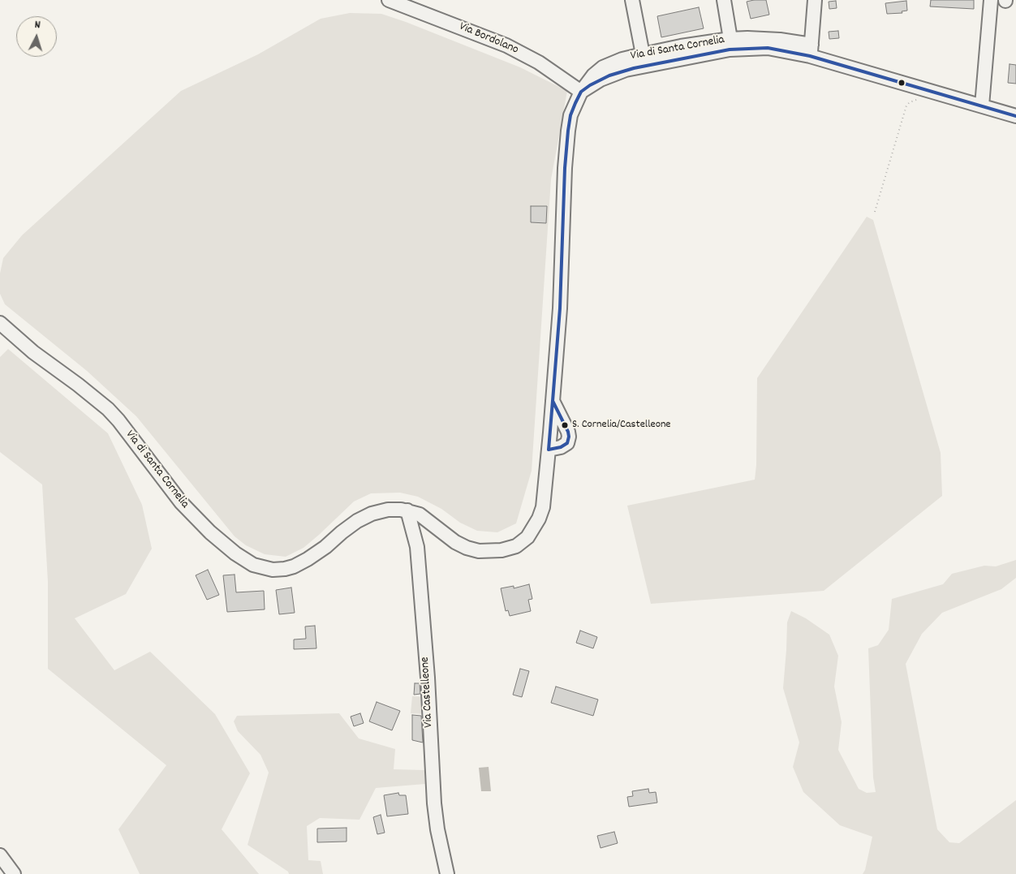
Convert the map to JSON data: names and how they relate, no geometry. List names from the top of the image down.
{
  "streets": {
    "street": ["Via Bordolano", "Via di Santa Cornelia", "Via Castelleone"]
  },
  "crossings": [
    ["Via Bordolano", "Via di Santa Cornelia"],
    ["Via di Santa Cornelia", "Via Castelleone"]
  ],
  "places": ["S. Cornelia/Castelleone"],
  "north": "top"
}
